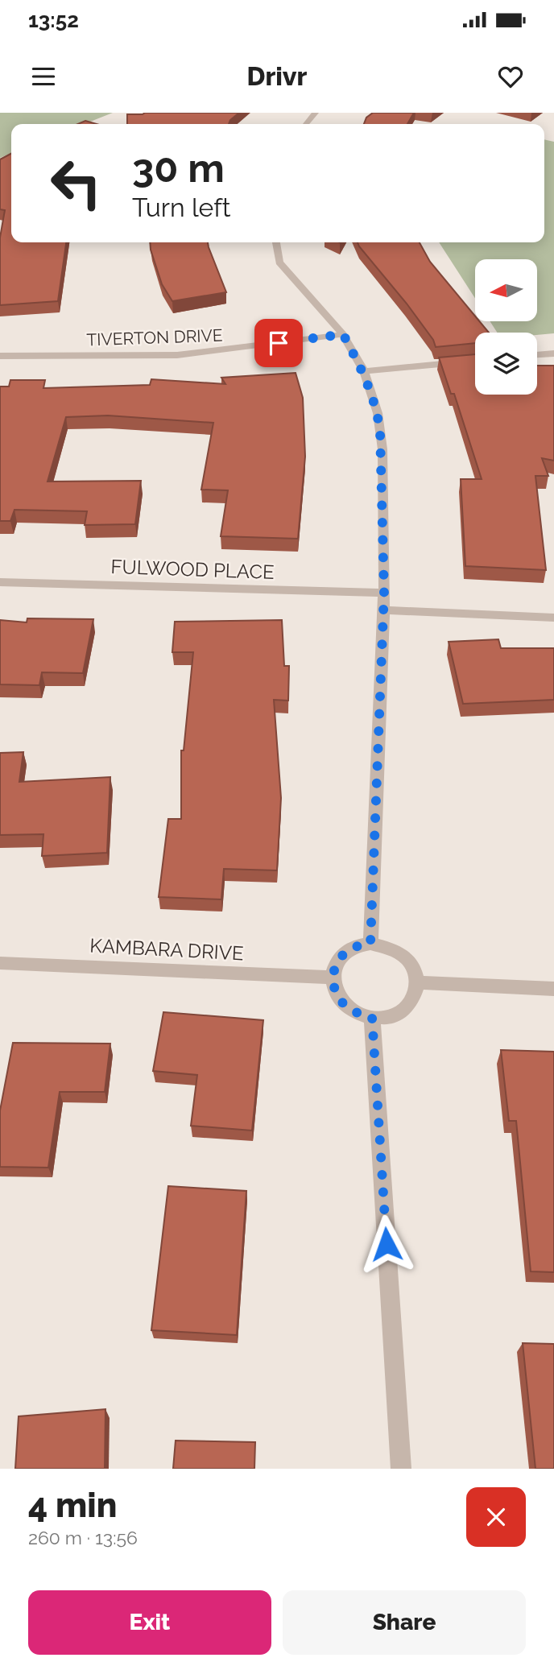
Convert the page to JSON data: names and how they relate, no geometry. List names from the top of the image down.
{
  "streets": {
    "street": ["TIVERTON DRIVE", "FULWOOD PLACE", "KAMBARA DRIVE"]
  },
  "north": "left",
  "page": {
    "status": "13:52",
    "header": "Drivr",
    "turn": ["30 m", "Turn left"],
    "heading": ["4 min", "260 m · 13:56"],
    "buttons": ["Exit", "Share"]
  }
}
